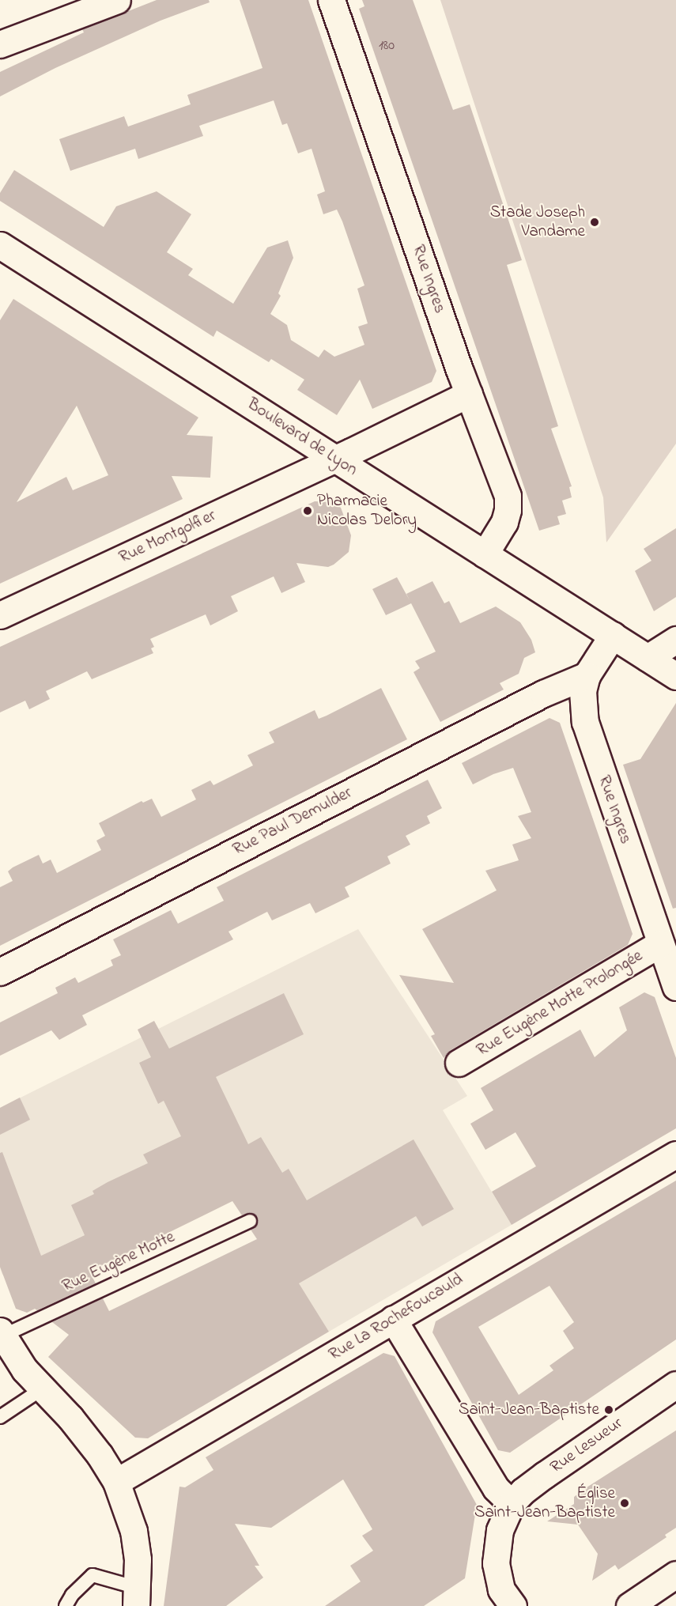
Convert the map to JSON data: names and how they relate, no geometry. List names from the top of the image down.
{
  "streets": {
    "street": [
      "Rue Ingres",
      "Boulevard de Lyon",
      "Rue Montgolfier",
      "Rue Paul Demulder",
      "Rue Eugène Motte Prolongée",
      "Rue La Rochefoucauld",
      "Rue Lesueur"
    ],
    "lane": ["Rue Eugène Motte"]
  },
  "crossings": [
    ["Rue Ingres", "Boulevard de Lyon"],
    ["Rue Ingres", "Rue Montgolfier"],
    ["Rue Ingres", "Rue Paul Demulder"],
    ["Rue Ingres", "Rue Eugène Motte Prolongée"],
    ["Boulevard de Lyon", "Rue Montgolfier"]
  ],
  "places": [
    "Stade Joseph Vandame",
    "Pharmacie Nicolas Delory",
    "Saint-Jean-Baptiste",
    "Église Saint-Jean-Baptiste"
  ],
  "house_numbers": ["180"]
}
